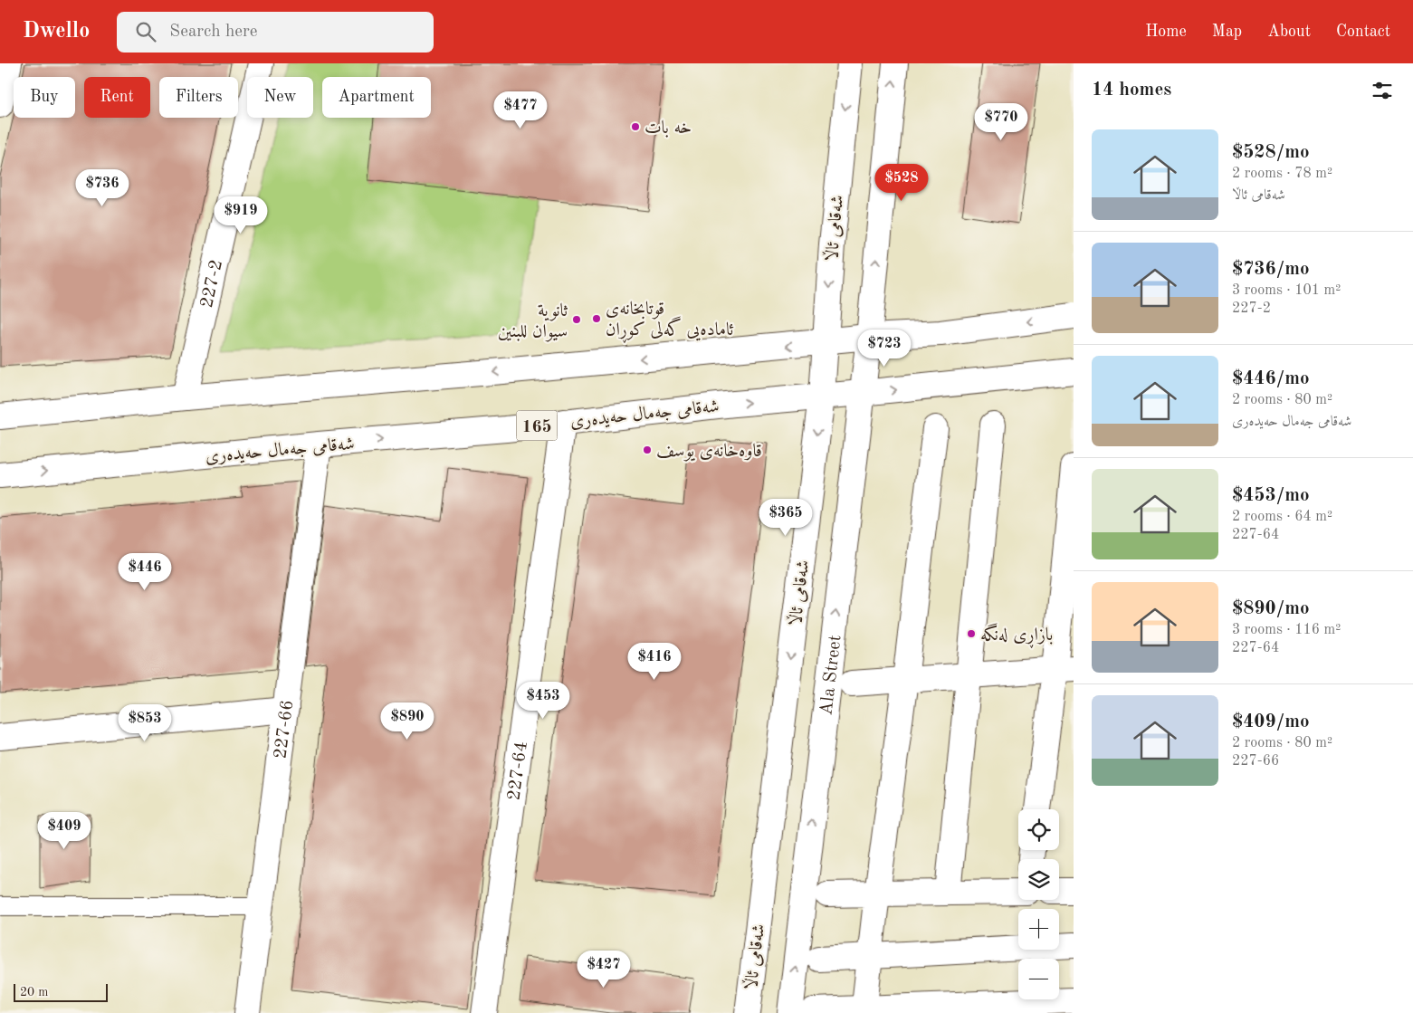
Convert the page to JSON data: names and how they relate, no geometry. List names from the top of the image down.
{
  "streets": {
    "street": [
      "شه‌قامی ئاڵا",
      "227-2",
      "شەقامی جەمال حەیدەری",
      "165",
      "Ala Street",
      "227-66",
      "227-64"
    ]
  },
  "crossings": [
    ["شه‌قامی ئاڵا", "شەقامی جەمال حەیدەری"],
    ["شەقامی جەمال حەیدەری", "Ala Street"],
    ["شەقامی جەمال حەیدەری", "227-66"],
    ["شەقامی جەمال حەیدەری", "227-64"]
  ],
  "places": [
    "خه بات",
    "قوتابخانەی ئامادەیی گەلی کوڕان",
    "ثانوية سيوان للبنين",
    "قاوەخانەی یوسف",
    "بازاڕی لەنگە"
  ],
  "scale_bar": "20 m",
  "page": {
    "header": "Dwello",
    "search": "Search here",
    "nav": [
      "Home",
      "Map",
      "About",
      "Contact"
    ],
    "heading": "14 homes",
    "chip": [
      "Buy",
      "Rent",
      "Filters",
      "New",
      "Apartment"
    ],
    "price": [
      "$477",
      "$770",
      "$528",
      "$736",
      "$919",
      "$723",
      "$365",
      "$446",
      "$416",
      "$453",
      "$890",
      "$853",
      "$409",
      "$427"
    ],
    "list": [
      {
        "name": "$528/mo",
        "note": "2 rooms · 78 m² · شه‌قامی ئاڵا"
      },
      {
        "name": "$736/mo",
        "note": "3 rooms · 101 m² · 227-2"
      },
      {
        "name": "$446/mo",
        "note": "2 rooms · 80 m² · شەقامی جەمال حەیدەری"
      },
      {
        "name": "$453/mo",
        "note": "2 rooms · 64 m² · 227-64"
      },
      {
        "name": "$890/mo",
        "note": "3 rooms · 116 m² · 227-64"
      },
      {
        "name": "$409/mo",
        "note": "2 rooms · 80 m² · 227-66"
      }
    ],
    "map_buttons": ["+", "−"],
    "scale": "20 m"
  }
}
